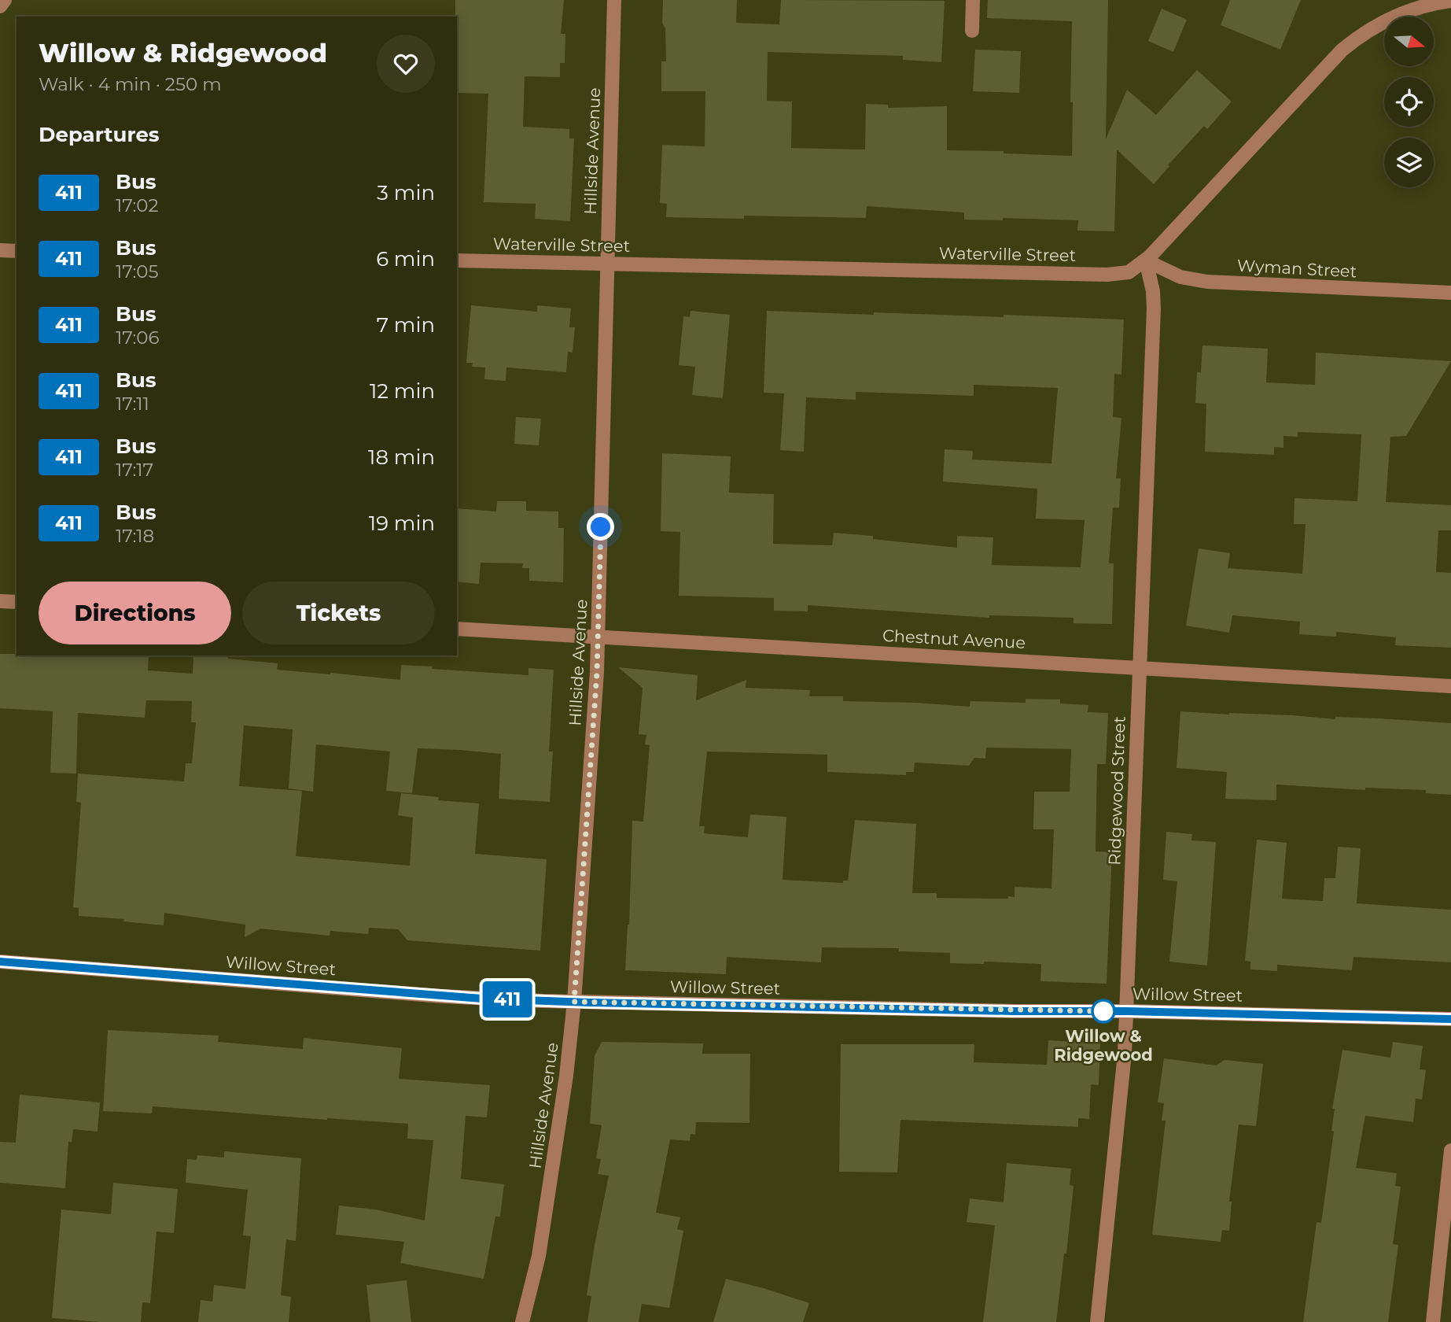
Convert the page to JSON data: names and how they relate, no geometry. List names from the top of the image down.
{
  "streets": {
    "street": [
      "Hillside Avenue",
      "Waterville Street",
      "Wyman Street",
      "Chestnut Avenue",
      "Ridgewood Street",
      "Willow Street"
    ]
  },
  "crossings": [
    ["Hillside Avenue", "Waterville Street"],
    ["Hillside Avenue", "Chestnut Avenue"],
    ["Hillside Avenue", "Willow Street"],
    ["Waterville Street", "Wyman Street"],
    ["Waterville Street", "Ridgewood Street"],
    ["Wyman Street", "Ridgewood Street"],
    ["Chestnut Avenue", "Ridgewood Street"],
    ["Ridgewood Street", "Willow Street"]
  ],
  "places": ["Willow & Ridgewood"],
  "lines": ["bus line 411"],
  "north": "right",
  "page": {
    "on_map": "411",
    "heading": [
      ["Willow & Ridgewood", "Walk · 4 min · 250 m"],
      "Departures"
    ],
    "list": [
      {
        "mark": "411",
        "name": "Bus",
        "note": "17:02",
        "value": "3 min"
      },
      {
        "mark": "411",
        "name": "Bus",
        "note": "17:05",
        "value": "6 min"
      },
      {
        "mark": "411",
        "name": "Bus",
        "note": "17:06",
        "value": "7 min"
      },
      {
        "mark": "411",
        "name": "Bus",
        "note": "17:11",
        "value": "12 min"
      },
      {
        "mark": "411",
        "name": "Bus",
        "note": "17:17",
        "value": "18 min"
      },
      {
        "mark": "411",
        "name": "Bus",
        "note": "17:18",
        "value": "19 min"
      }
    ],
    "buttons": ["Directions", "Tickets"]
  }
}
